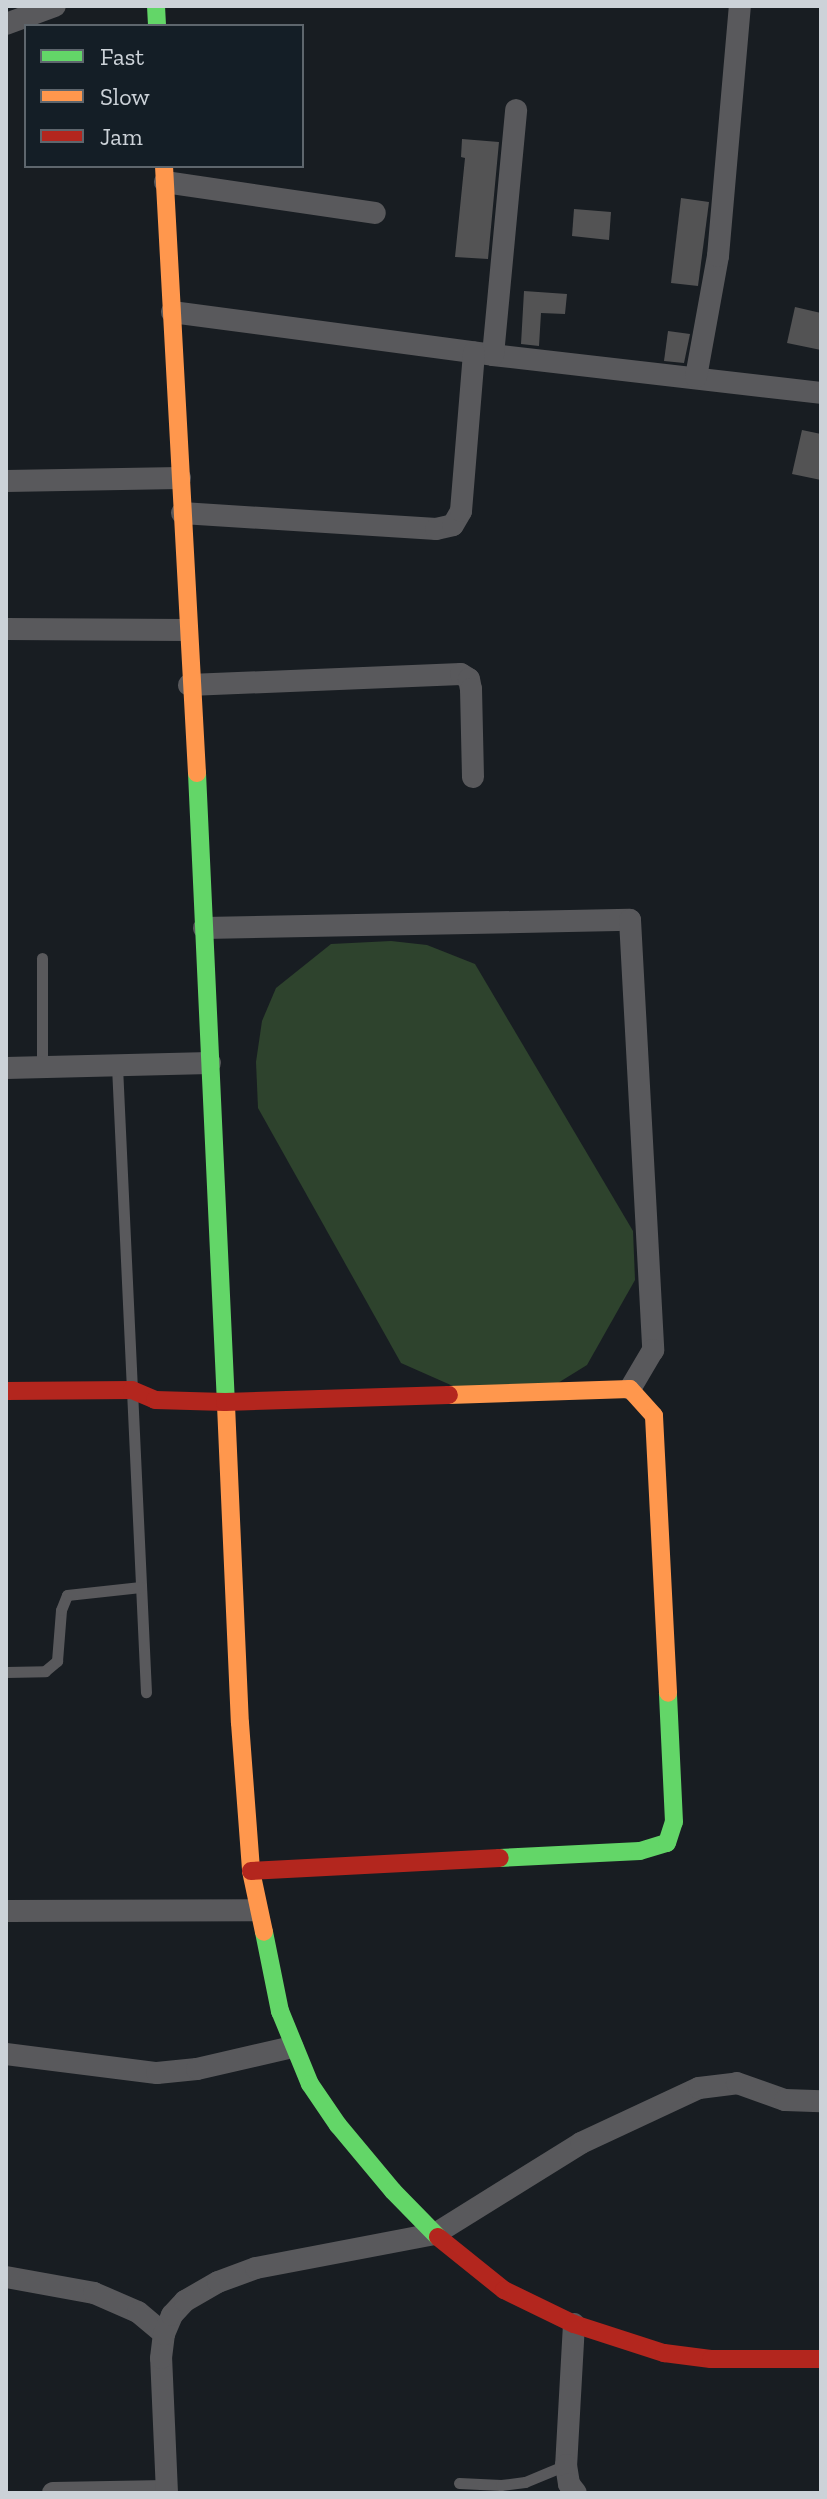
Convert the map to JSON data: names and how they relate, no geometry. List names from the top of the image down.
{
  "legend": ["Fast", "Slow", "Jam"]
}
